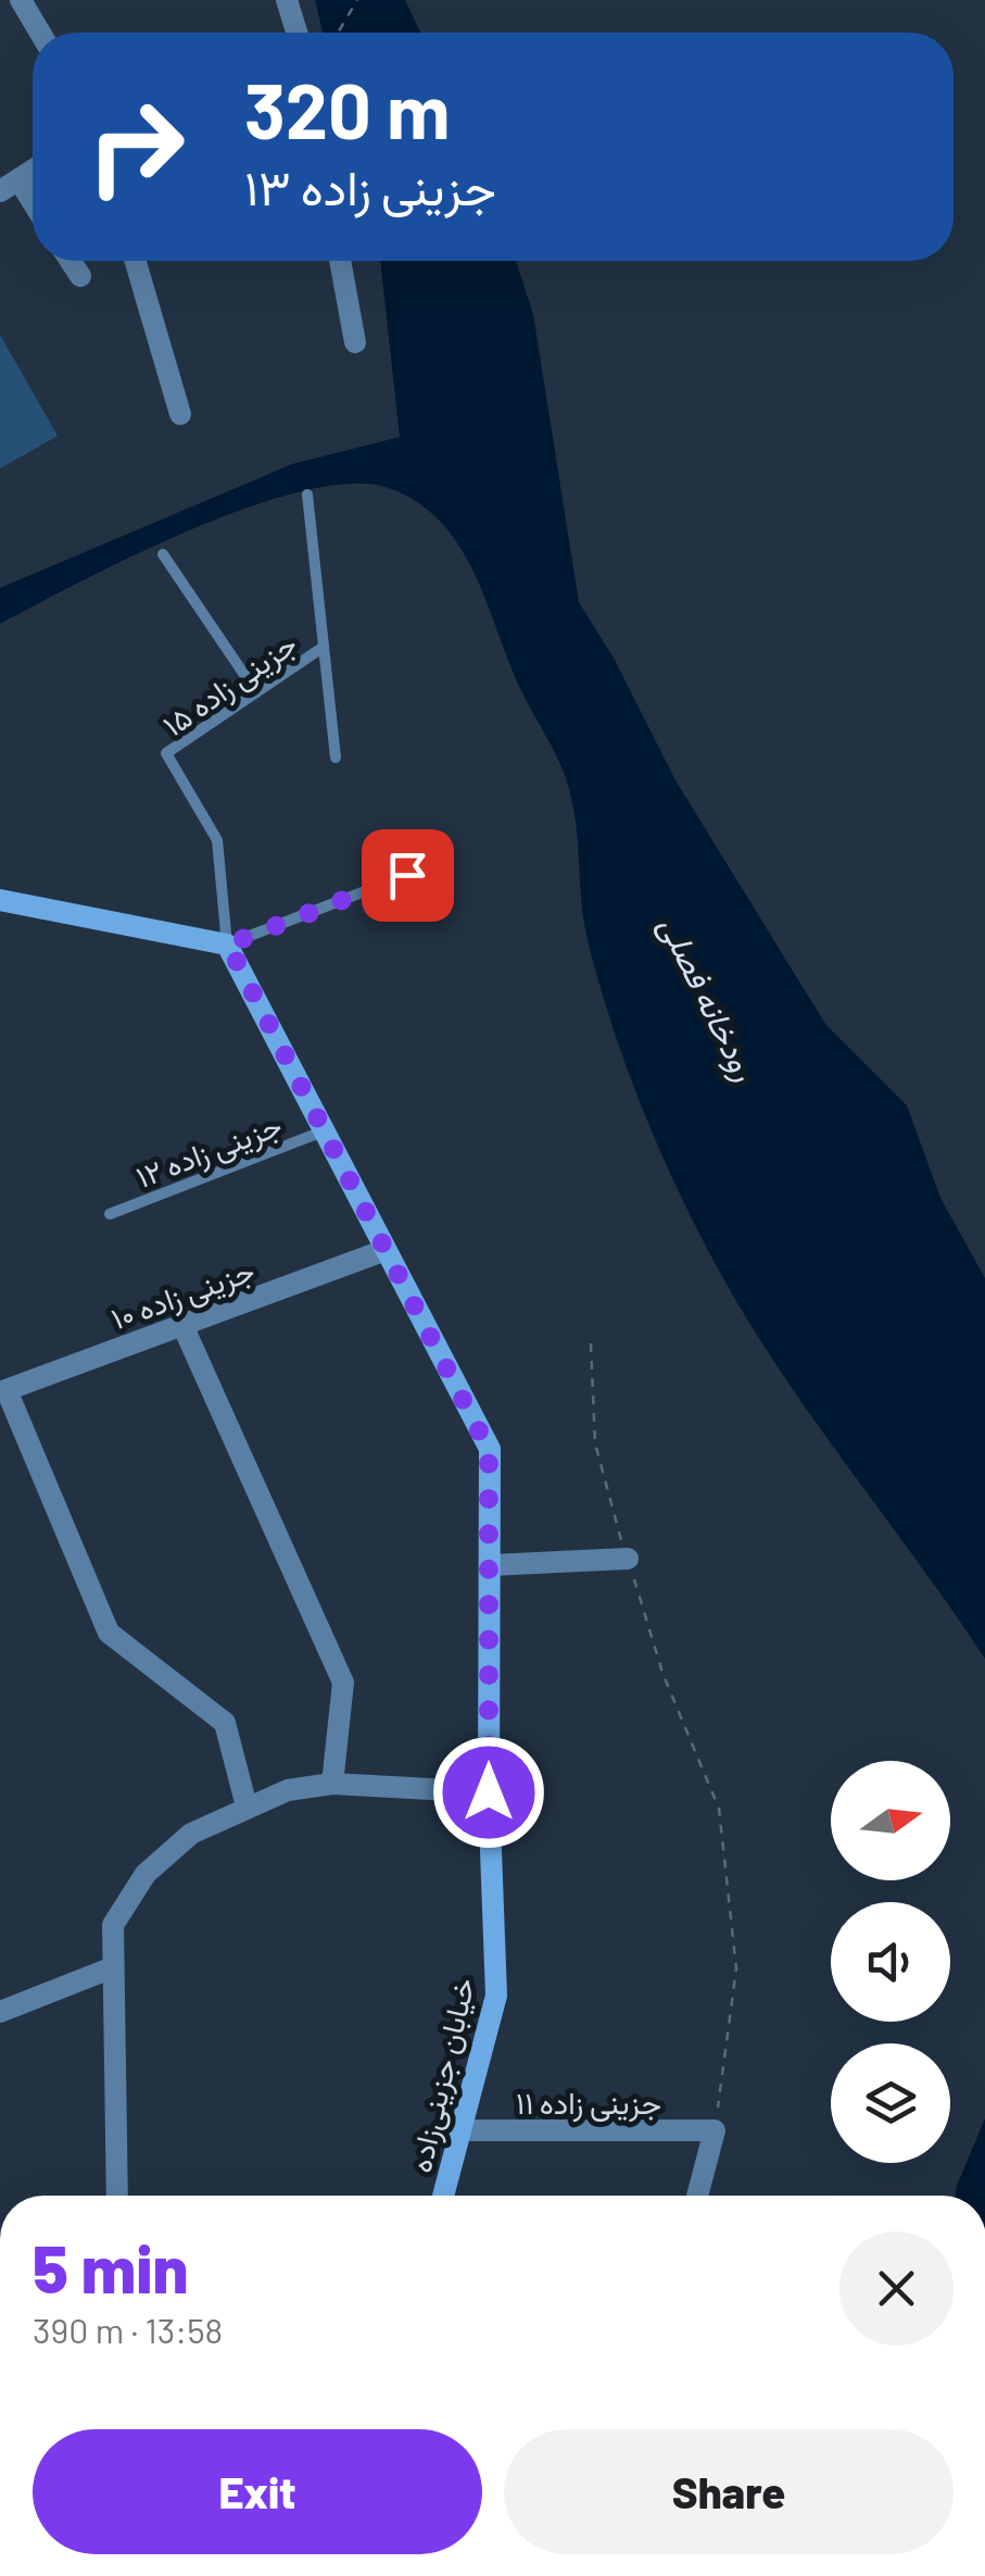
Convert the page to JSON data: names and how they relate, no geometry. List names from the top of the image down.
{
  "streets": {
    "street": ["جزینی زاده ۱۰", "خیابان جزینی‌زاده", "جزینی زاده ۱۱"],
    "lane": ["جزینی زاده ۱۵", "جزینی زاده ۱۲"]
  },
  "crossings": [
    ["جزینی زاده ۱۵", "خیابان جزینی‌زاده"],
    ["جزینی زاده ۱۲", "خیابان جزینی‌زاده"],
    ["جزینی زاده ۱۰", "خیابان جزینی‌زاده"],
    ["خیابان جزینی‌زاده", "جزینی زاده ۱۱"]
  ],
  "water": ["رودخانه فصلی"],
  "north": "right",
  "page": {
    "turn": ["320 m", "جزینی زاده ۱۳"],
    "heading": ["5 min", "390 m · 13:58"],
    "buttons": ["Exit", "Share"]
  }
}
